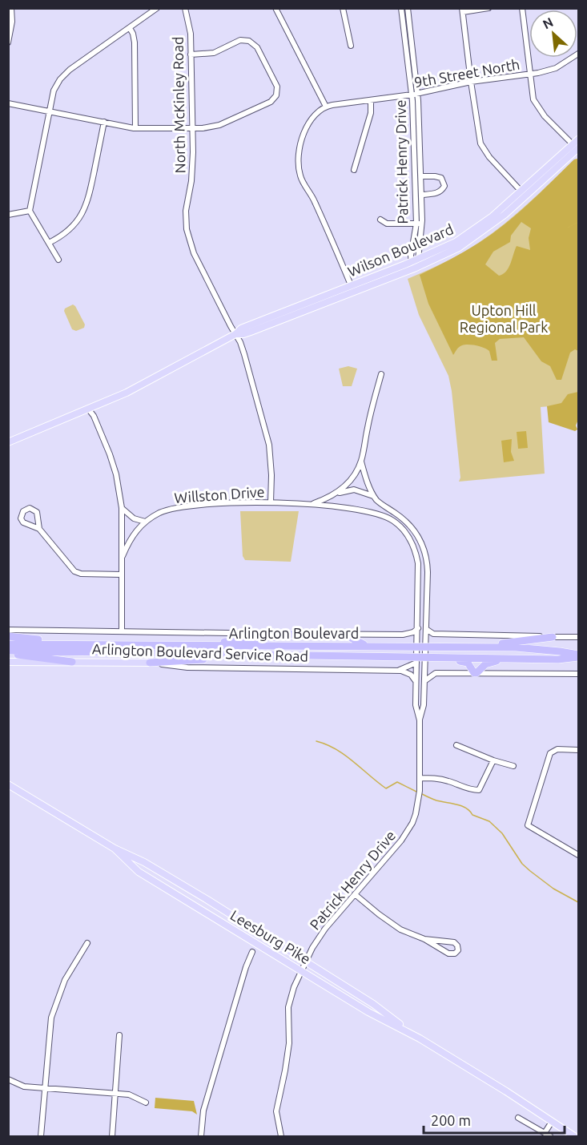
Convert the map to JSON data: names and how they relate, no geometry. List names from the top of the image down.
{
  "streets": {
    "highway": ["Arlington Boulevard"],
    "main road": ["Wilson Boulevard", "Arlington Boulevard Service Road", "Leesburg Pike"],
    "street": [
      "9th Street North",
      "North McKinley Road",
      "Patrick Henry Drive",
      "Willston Drive"
    ]
  },
  "crossings": [
    ["9th Street North", "Patrick Henry Drive"],
    ["North McKinley Road", "Wilson Boulevard"],
    ["North McKinley Road", "Willston Drive"],
    ["Patrick Henry Drive", "Wilson Boulevard"],
    ["Patrick Henry Drive", "Willston Drive"],
    ["Patrick Henry Drive", "Arlington Boulevard"],
    ["Patrick Henry Drive", "Arlington Boulevard Service Road"],
    ["Patrick Henry Drive", "Leesburg Pike"],
    ["Arlington Boulevard", "Arlington Boulevard Service Road"]
  ],
  "parks": ["Upton Hill Regional Park"],
  "scale_bar": "200 m",
  "north": "top left"
}
